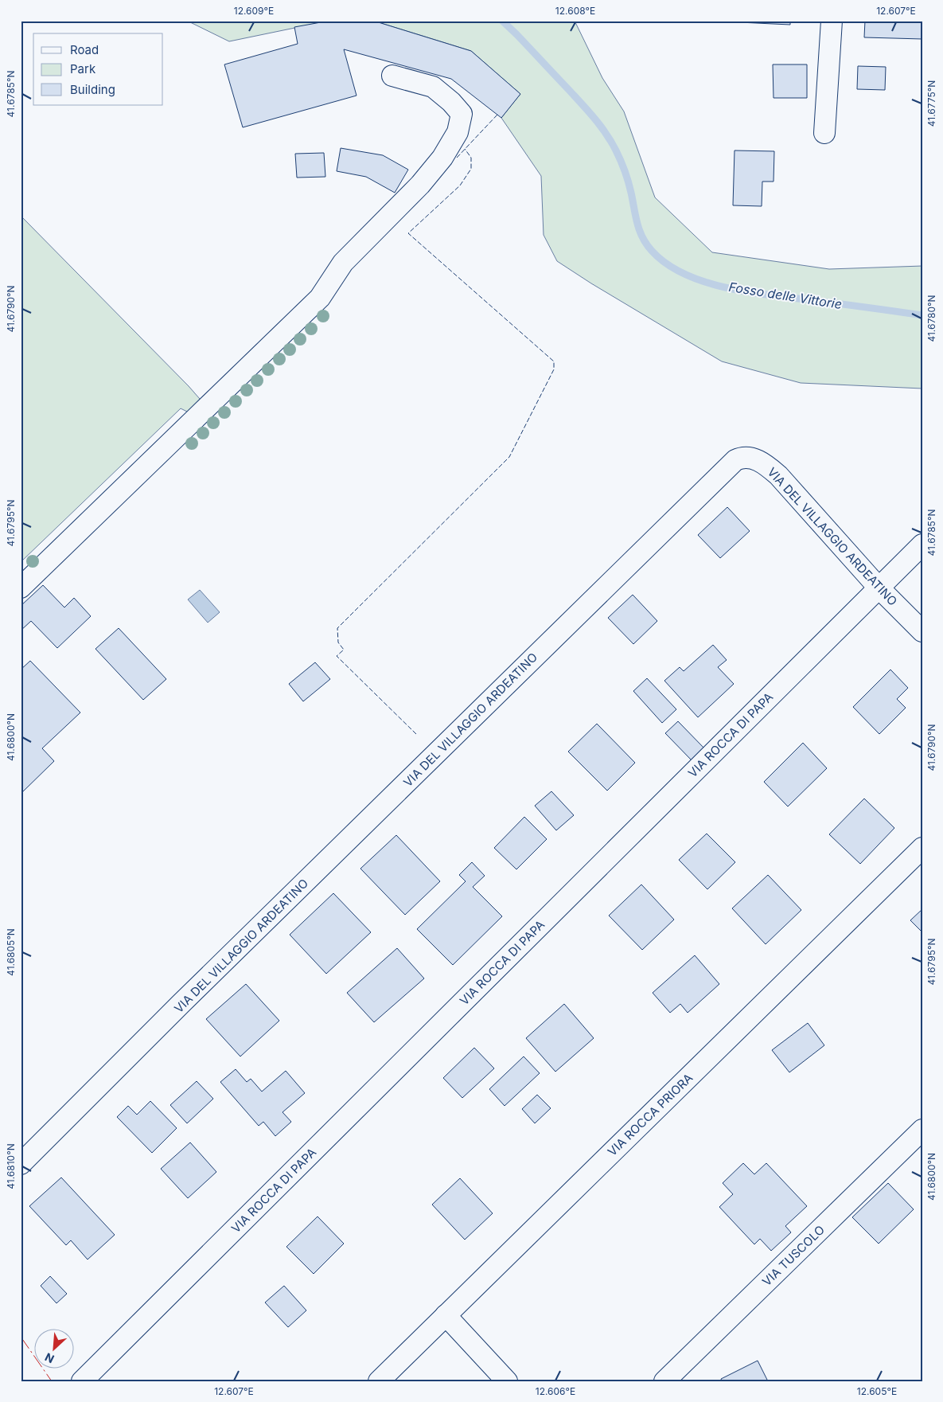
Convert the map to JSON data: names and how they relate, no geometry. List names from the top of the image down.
{
  "streets": {
    "street": [
      "VIA DEL VILLAGGIO ARDEATINO",
      "VIA ROCCA DI PAPA",
      "VIA ROCCA PRIORA",
      "VIA TUSCOLO"
    ]
  },
  "crossings": [
    ["VIA DEL VILLAGGIO ARDEATINO", "VIA ROCCA DI PAPA"]
  ],
  "water": ["Fosso delle Vittorie"],
  "legend": ["Road", "Park", "Building"],
  "north": "bottom left",
  "coordinates": [
    "12.609°E",
    "12.608°E",
    "12.607°E",
    "41.6785°N",
    "41.6775°N",
    "41.6790°N",
    "41.6780°N",
    "41.6795°N",
    "41.6800°N",
    "41.6805°N",
    "41.6810°N",
    "12.606°E",
    "12.605°E"
  ]
}
